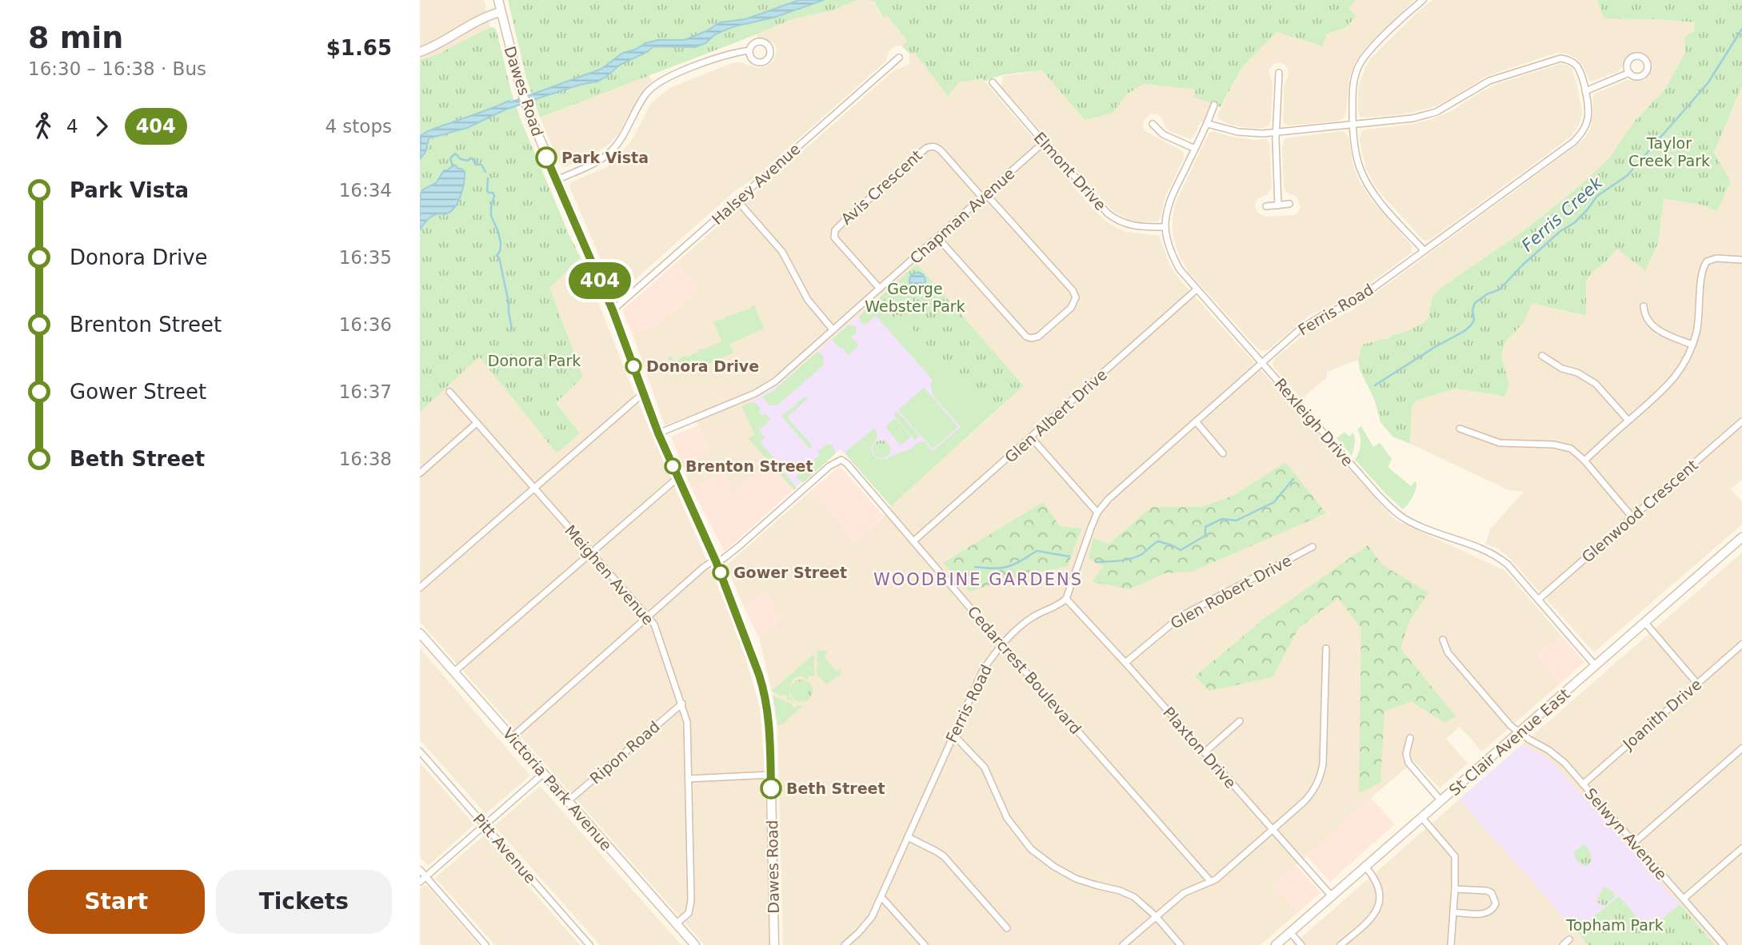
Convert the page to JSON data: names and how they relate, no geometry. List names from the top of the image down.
{
  "streets": {
    "street": [
      "Dawes Road",
      "Elmont Drive",
      "Halsey Avenue",
      "Avis Crescent",
      "Chapman Avenue",
      "Ferris Road",
      "Glen Albert Drive",
      "Rexleigh Drive",
      "Glenwood Crescent",
      "Meighen Avenue",
      "Glen Robert Drive",
      "Cedarcrest Boulevard",
      "Joanith Drive",
      "St Clair Avenue East",
      "Plaxton Drive",
      "Ripon Road",
      "Victoria Park Avenue",
      "Selwyn Avenue",
      "Pitt Avenue"
    ]
  },
  "crossings": [
    ["Dawes Road", "Halsey Avenue"],
    ["Dawes Road", "Chapman Avenue"],
    ["Dawes Road", "Cedarcrest Boulevard"],
    ["Elmont Drive", "Chapman Avenue"],
    ["Elmont Drive", "Rexleigh Drive"],
    ["Avis Crescent", "Chapman Avenue"],
    ["Ferris Road", "Rexleigh Drive"],
    ["Ferris Road", "Cedarcrest Boulevard"],
    ["Ferris Road", "Plaxton Drive"],
    ["Glen Albert Drive", "Rexleigh Drive"],
    ["Glen Albert Drive", "Cedarcrest Boulevard"],
    ["Rexleigh Drive", "Glenwood Crescent"],
    ["Rexleigh Drive", "St Clair Avenue East"],
    ["Meighen Avenue", "Ripon Road"],
    ["Meighen Avenue", "Victoria Park Avenue"],
    ["Glen Robert Drive", "Plaxton Drive"],
    ["Joanith Drive", "Selwyn Avenue"],
    ["St Clair Avenue East", "Plaxton Drive"],
    ["St Clair Avenue East", "Selwyn Avenue"],
    ["Ripon Road", "Victoria Park Avenue"]
  ],
  "districts": ["WOODBINE GARDENS"],
  "water": ["Ferris Creek"],
  "parks": [
    "Taylor Creek Park",
    "George Webster Park",
    "Donora Park",
    "Topham Park"
  ],
  "places": [
    "Park Vista",
    "Donora Drive",
    "Brenton Street",
    "Gower Street",
    "Beth Street"
  ],
  "lines": ["bus line 404"],
  "page": {
    "heading": ["8 min", "16:30 – 16:38 · Bus", "$1.65"],
    "on_map": "404",
    "legs": ["4", "404", "4 stops"],
    "list": [
      {
        "name": "Park Vista",
        "value": "16:34"
      },
      {
        "name": "Donora Drive",
        "value": "16:35"
      },
      {
        "name": "Brenton Street",
        "value": "16:36"
      },
      {
        "name": "Gower Street",
        "value": "16:37"
      },
      {
        "name": "Beth Street",
        "value": "16:38"
      }
    ],
    "buttons": ["Start", "Tickets"]
  }
}
